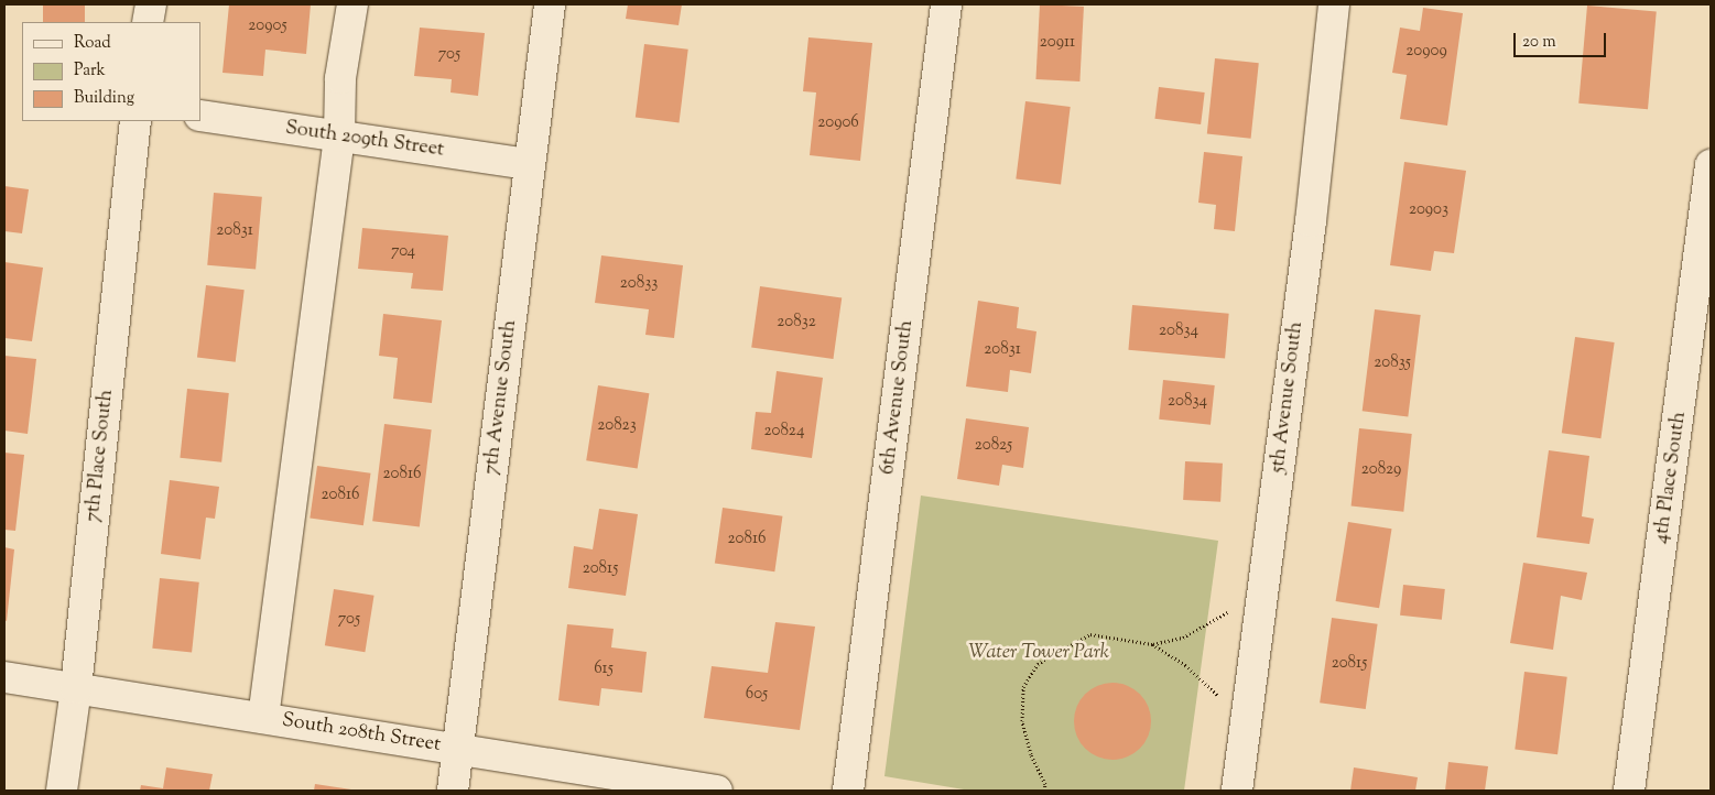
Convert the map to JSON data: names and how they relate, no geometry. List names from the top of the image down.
{
  "streets": {
    "street": [
      "South 209th Street",
      "7th Avenue South",
      "6th Avenue South",
      "5th Avenue South",
      "7th Place South",
      "4th Place South",
      "South 208th Street"
    ]
  },
  "crossings": [
    ["South 209th Street", "7th Avenue South"],
    ["7th Avenue South", "South 208th Street"],
    ["7th Place South", "South 208th Street"]
  ],
  "parks": ["Water Tower Park"],
  "house_numbers": [
    "20905",
    "20911",
    "20909",
    "705",
    "20906",
    "20903",
    "20831",
    "704",
    "20833",
    "20832",
    "20834",
    "20831",
    "20835",
    "20834",
    "20823",
    "20824",
    "20825",
    "20829",
    "20816",
    "20816",
    "20816",
    "20815",
    "705",
    "20815",
    "615",
    "605"
  ],
  "legend": ["Road", "Park", "Building"],
  "scale_bar": "20 m"
}
